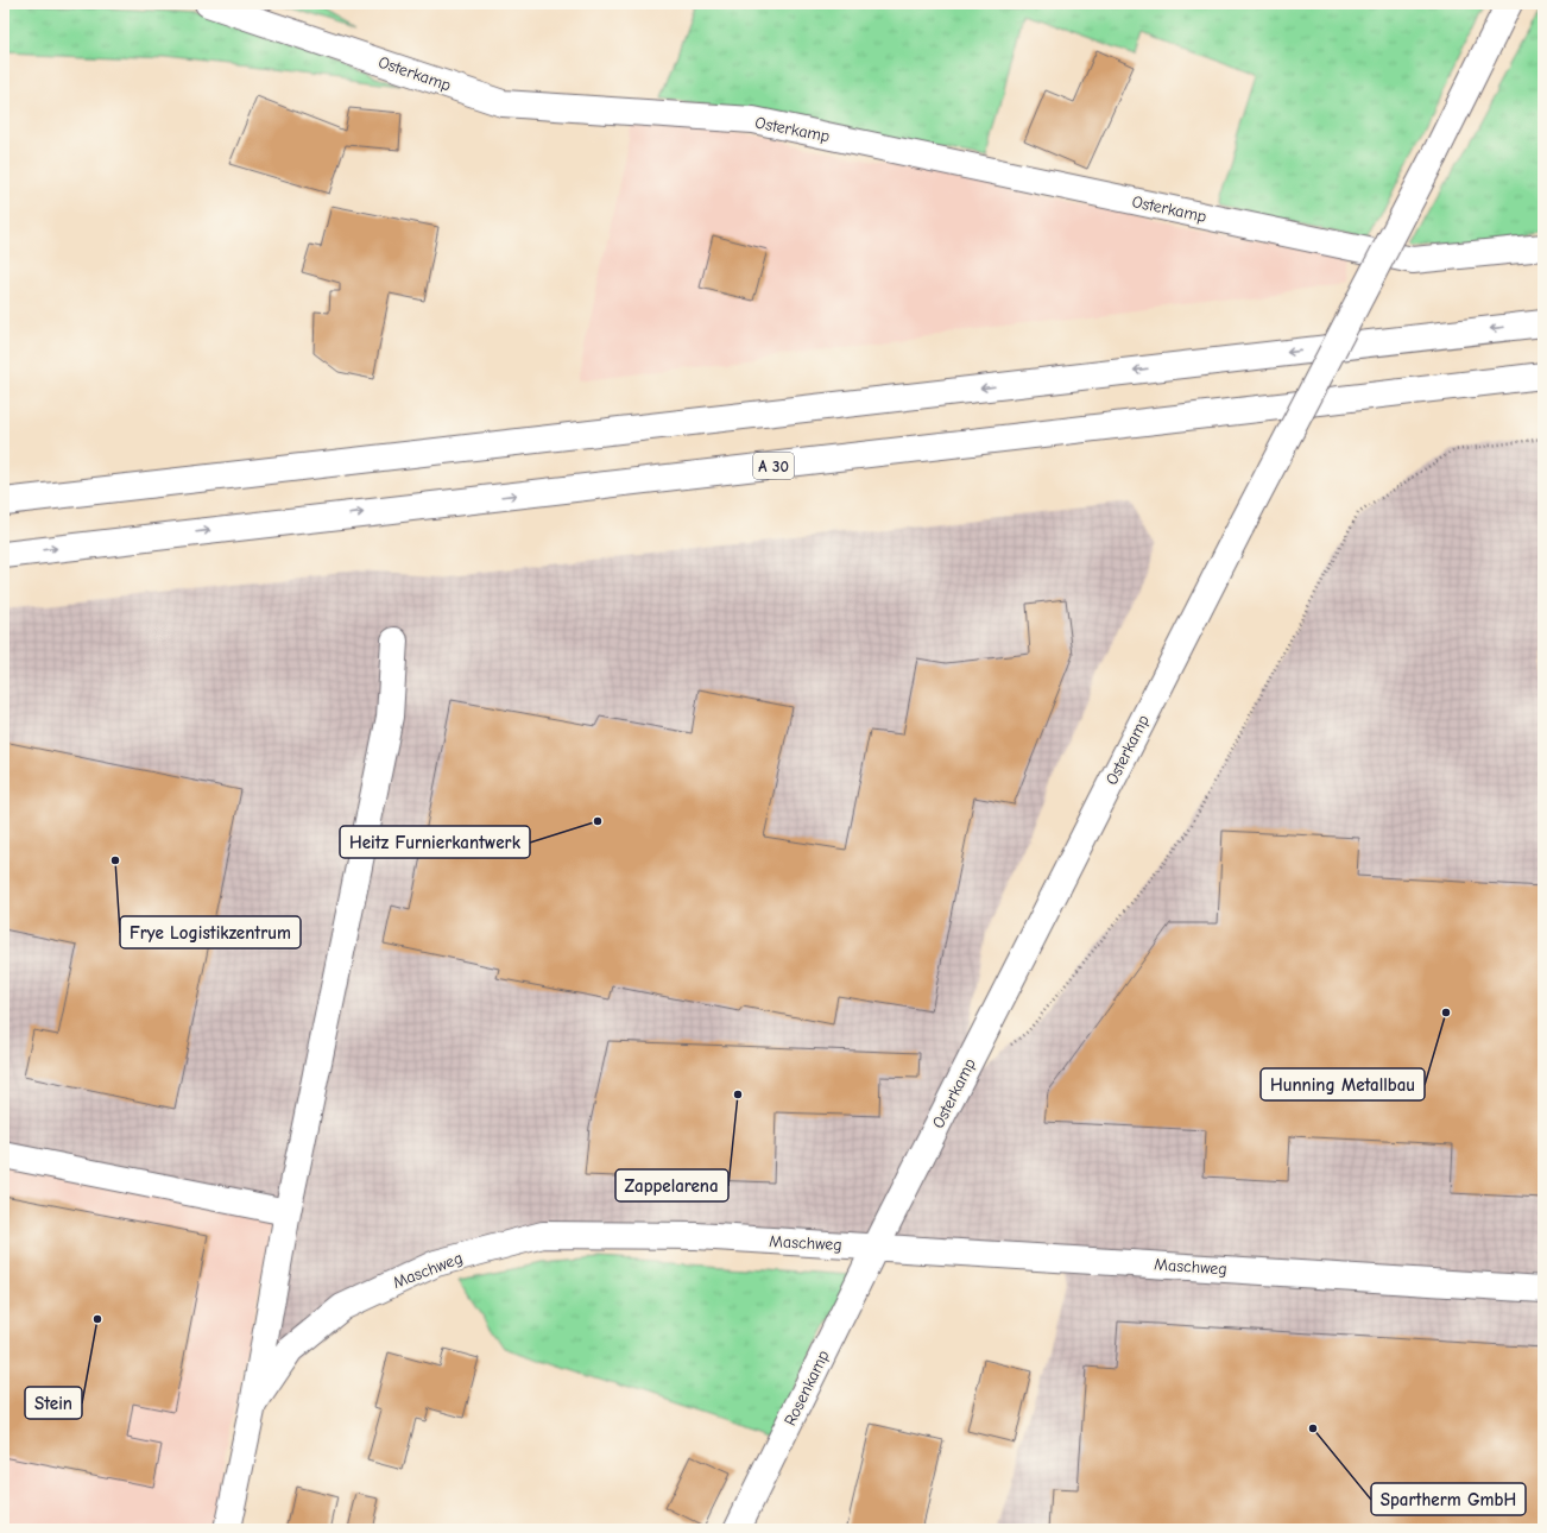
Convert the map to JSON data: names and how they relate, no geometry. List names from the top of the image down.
{
  "streets": {
    "main road": [
      "Osterkamp",
      "A 30",
      "Maschweg",
      "Rosenkamp"
    ]
  },
  "crossings": [
    ["Osterkamp", "Maschweg"],
    ["Osterkamp", "Rosenkamp"],
    ["Maschweg", "Rosenkamp"]
  ],
  "places": [
    "Heitz Furnierkantwerk",
    "Frye Logistikzentrum",
    "Hunning Metallbau",
    "Zappelarena",
    "Stein",
    "Spartherm GmbH"
  ]
}
